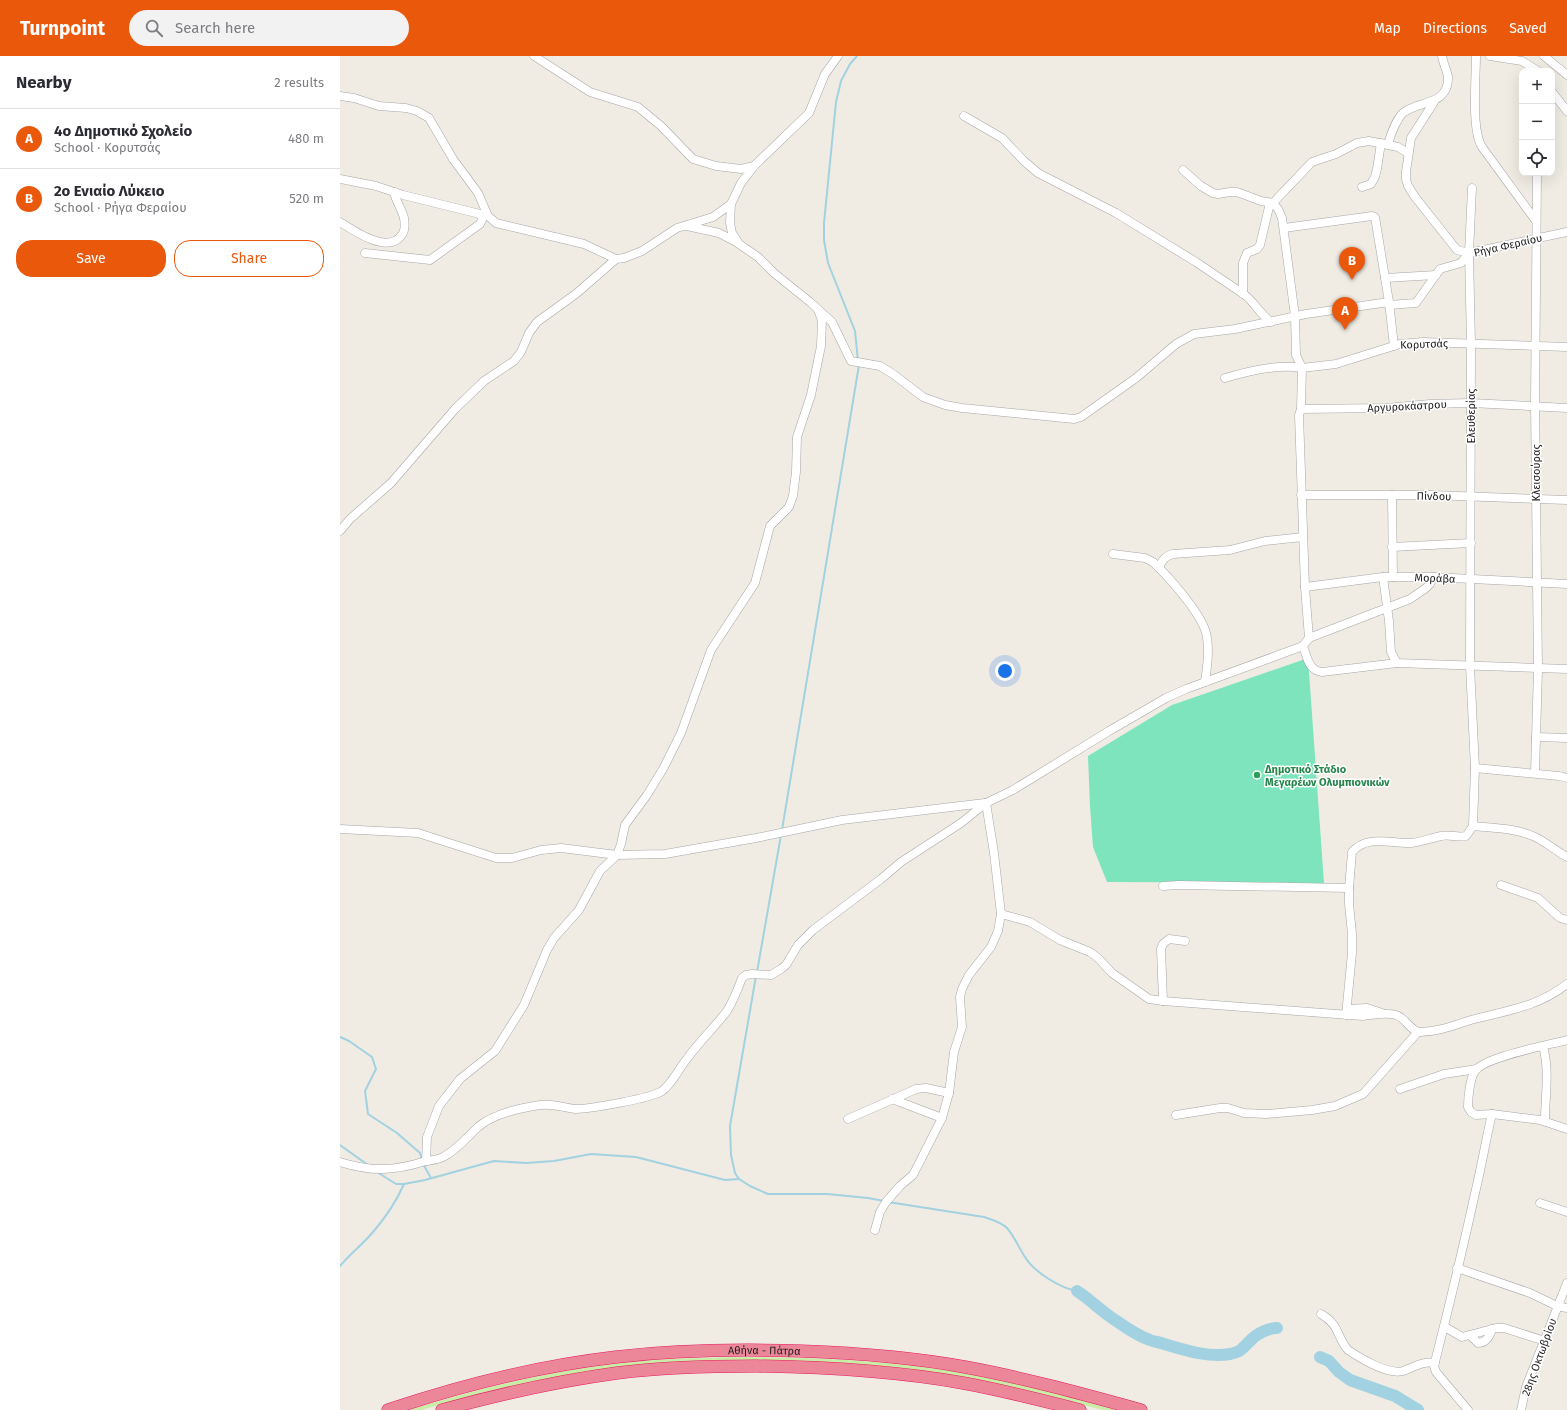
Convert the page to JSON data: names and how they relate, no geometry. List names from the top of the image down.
{
  "streets": {
    "highway": ["Αθήνα - Πάτρα"],
    "street": [
      "Ρήγα Φεραίου",
      "Κορυτσάς",
      "Αργυροκάστρου",
      "Ελευθερίας",
      "Κλεισούρας",
      "Πίνδου",
      "Μοράβα",
      "28ης Οκτωβρίου"
    ]
  },
  "crossings": [
    ["Ρήγα Φεραίου", "Ελευθερίας"],
    ["Ρήγα Φεραίου", "Κλεισούρας"],
    ["Κορυτσάς", "Ελευθερίας"],
    ["Κορυτσάς", "Κλεισούρας"],
    ["Αργυροκάστρου", "Ελευθερίας"],
    ["Αργυροκάστρου", "Κλεισούρας"],
    ["Ελευθερίας", "Πίνδου"],
    ["Ελευθερίας", "Μοράβα"],
    ["Κλεισούρας", "Πίνδου"],
    ["Κλεισούρας", "Μοράβα"]
  ],
  "places": ["Δημοτικό Στάδιο Μεγαρέων Ολυμπιονικών"],
  "page": {
    "header": "Turnpoint",
    "search": "Search here",
    "nav": ["Map", "Directions", "Saved"],
    "heading": ["Nearby", "2 results"],
    "map_buttons": ["+", "−"],
    "list": [
      {
        "mark": "A",
        "name": "4ο Δημοτικό Σχολείο",
        "note": "School · Κορυτσάς",
        "value": "480 m"
      },
      {
        "mark": "B",
        "name": "2ο Ενιαίο Λύκειο",
        "note": "School · Ρήγα Φεραίου",
        "value": "520 m"
      }
    ],
    "buttons": ["Save", "Share"],
    "pins": ["B", "A"]
  }
}
